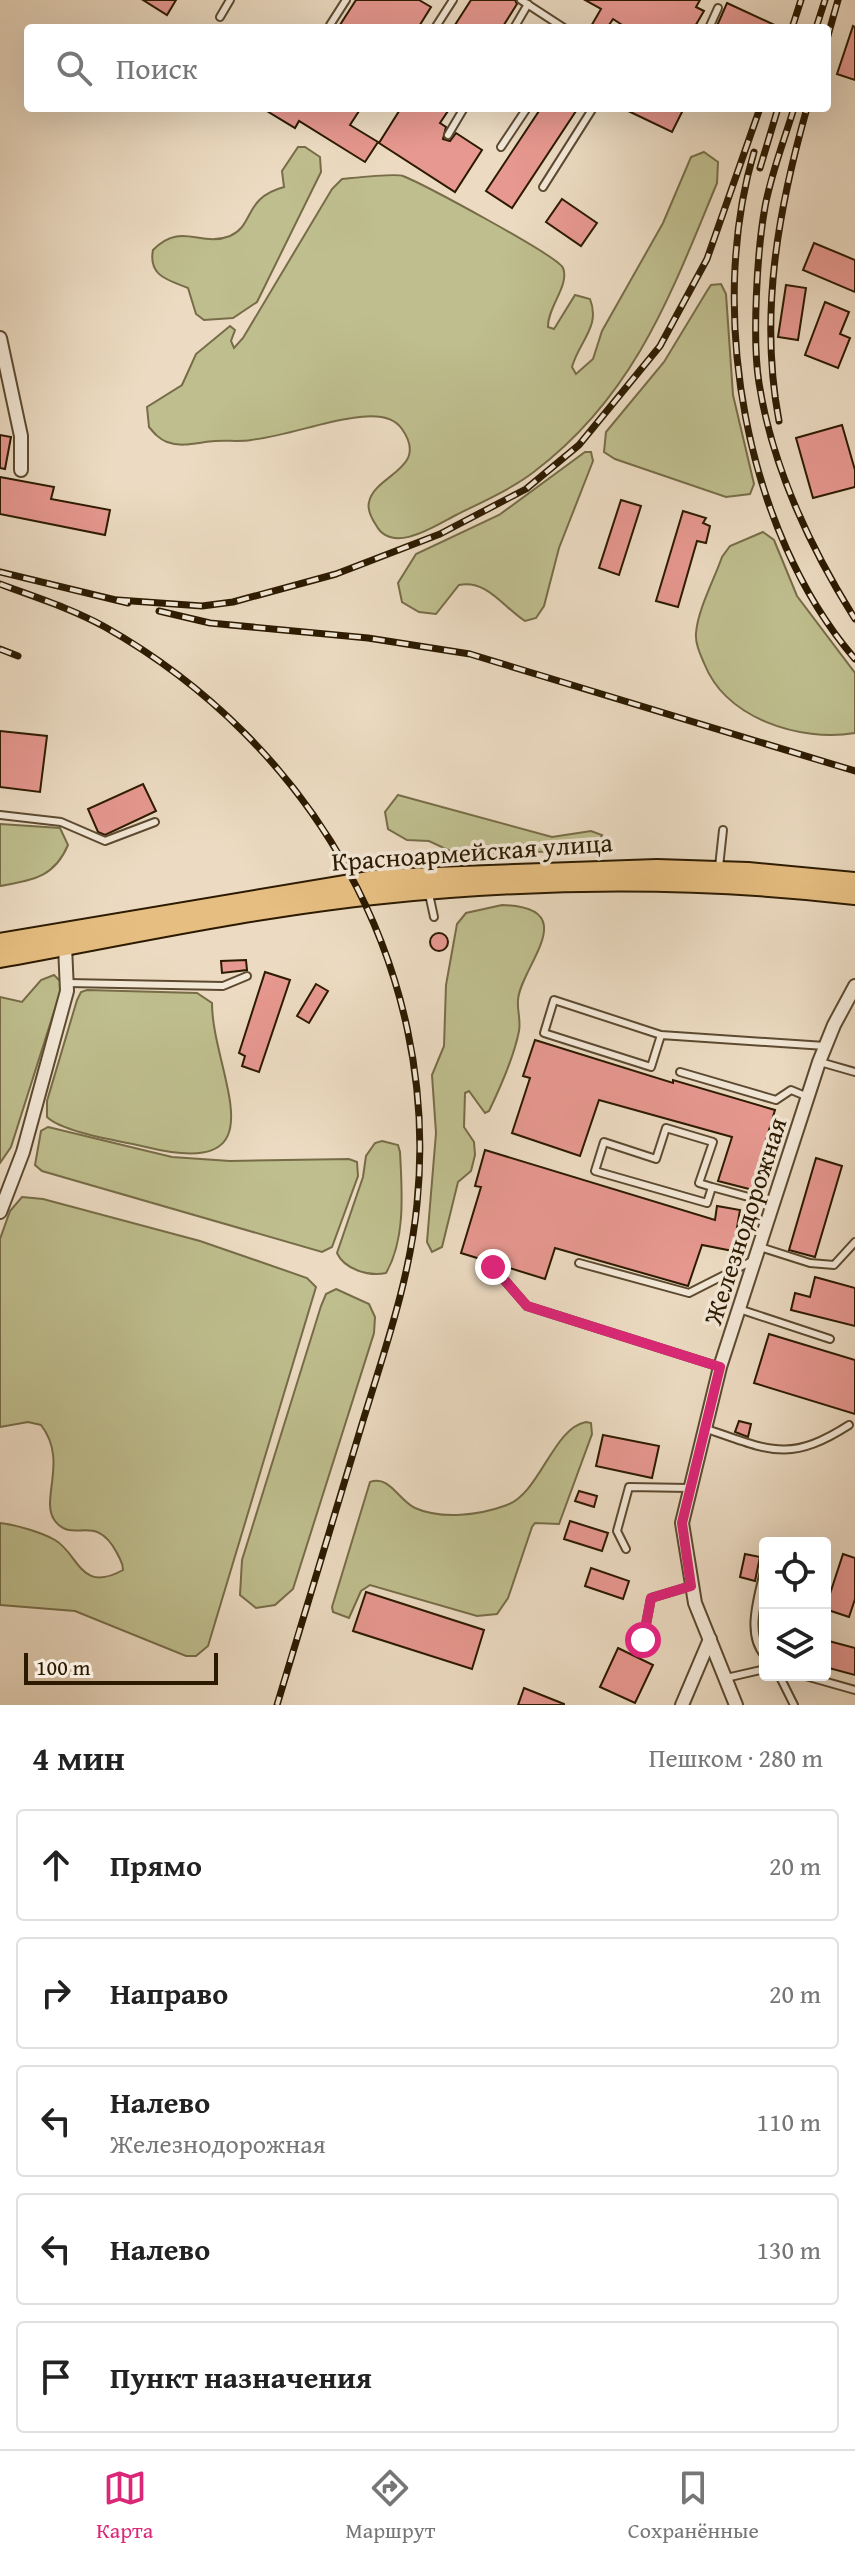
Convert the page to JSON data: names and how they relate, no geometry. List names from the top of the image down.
{
  "streets": {
    "main road": ["Красноармейская улица"],
    "street": ["Железнодорожная"]
  },
  "scale_bar": "100 m",
  "page": {
    "search": "Поиск",
    "scale": "100 m",
    "heading": ["4 мин", "Пешком · 280 m"],
    "list": [
      ["Прямо", "20 m"],
      ["Направо", "20 m"],
      ["Налево", "Железнодорожная", "110 m"],
      ["Налево", "130 m"],
      "Пункт назначения"
    ],
    "nav": ["Карта", "Маршрут", "Сохранённые"]
  }
}
